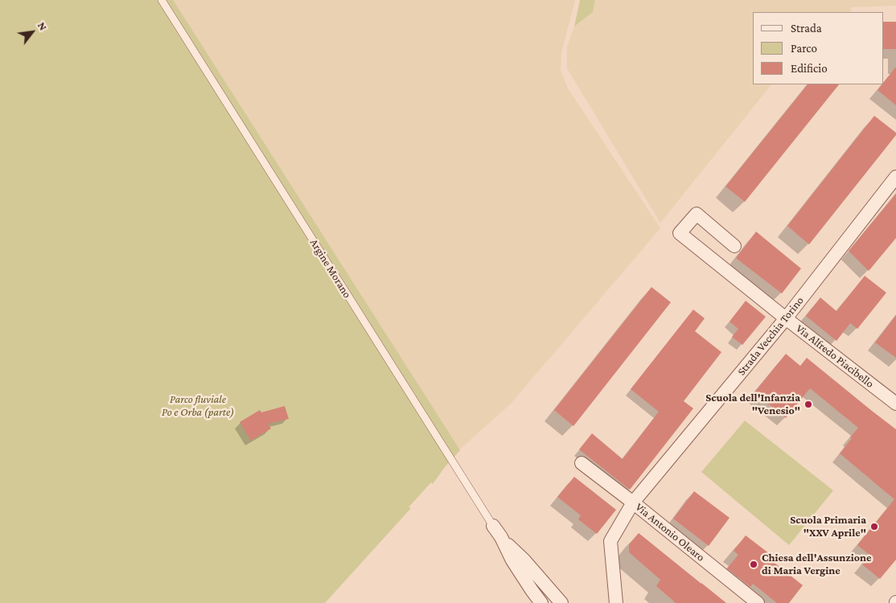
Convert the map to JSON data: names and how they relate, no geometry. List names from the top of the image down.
{
  "streets": {
    "street": [
      "Argine Morano",
      "Strada Vecchia Torino",
      "Via Alfredo Piacibello",
      "Via Antonio Olearo"
    ]
  },
  "crossings": [
    ["Strada Vecchia Torino", "Via Alfredo Piacibello"],
    ["Strada Vecchia Torino", "Via Antonio Olearo"]
  ],
  "parks": ["Parco fluviale Po e Orba (parte)"],
  "places": ["Scuola dell'Infanzia \"Venesio\"", "Scuola Primaria \"XXV Aprile\"", "Chiesa dell'Assunzione di Maria Vergine"],
  "legend": ["Strada", "Parco", "Edificio"],
  "north": "top right"
}
